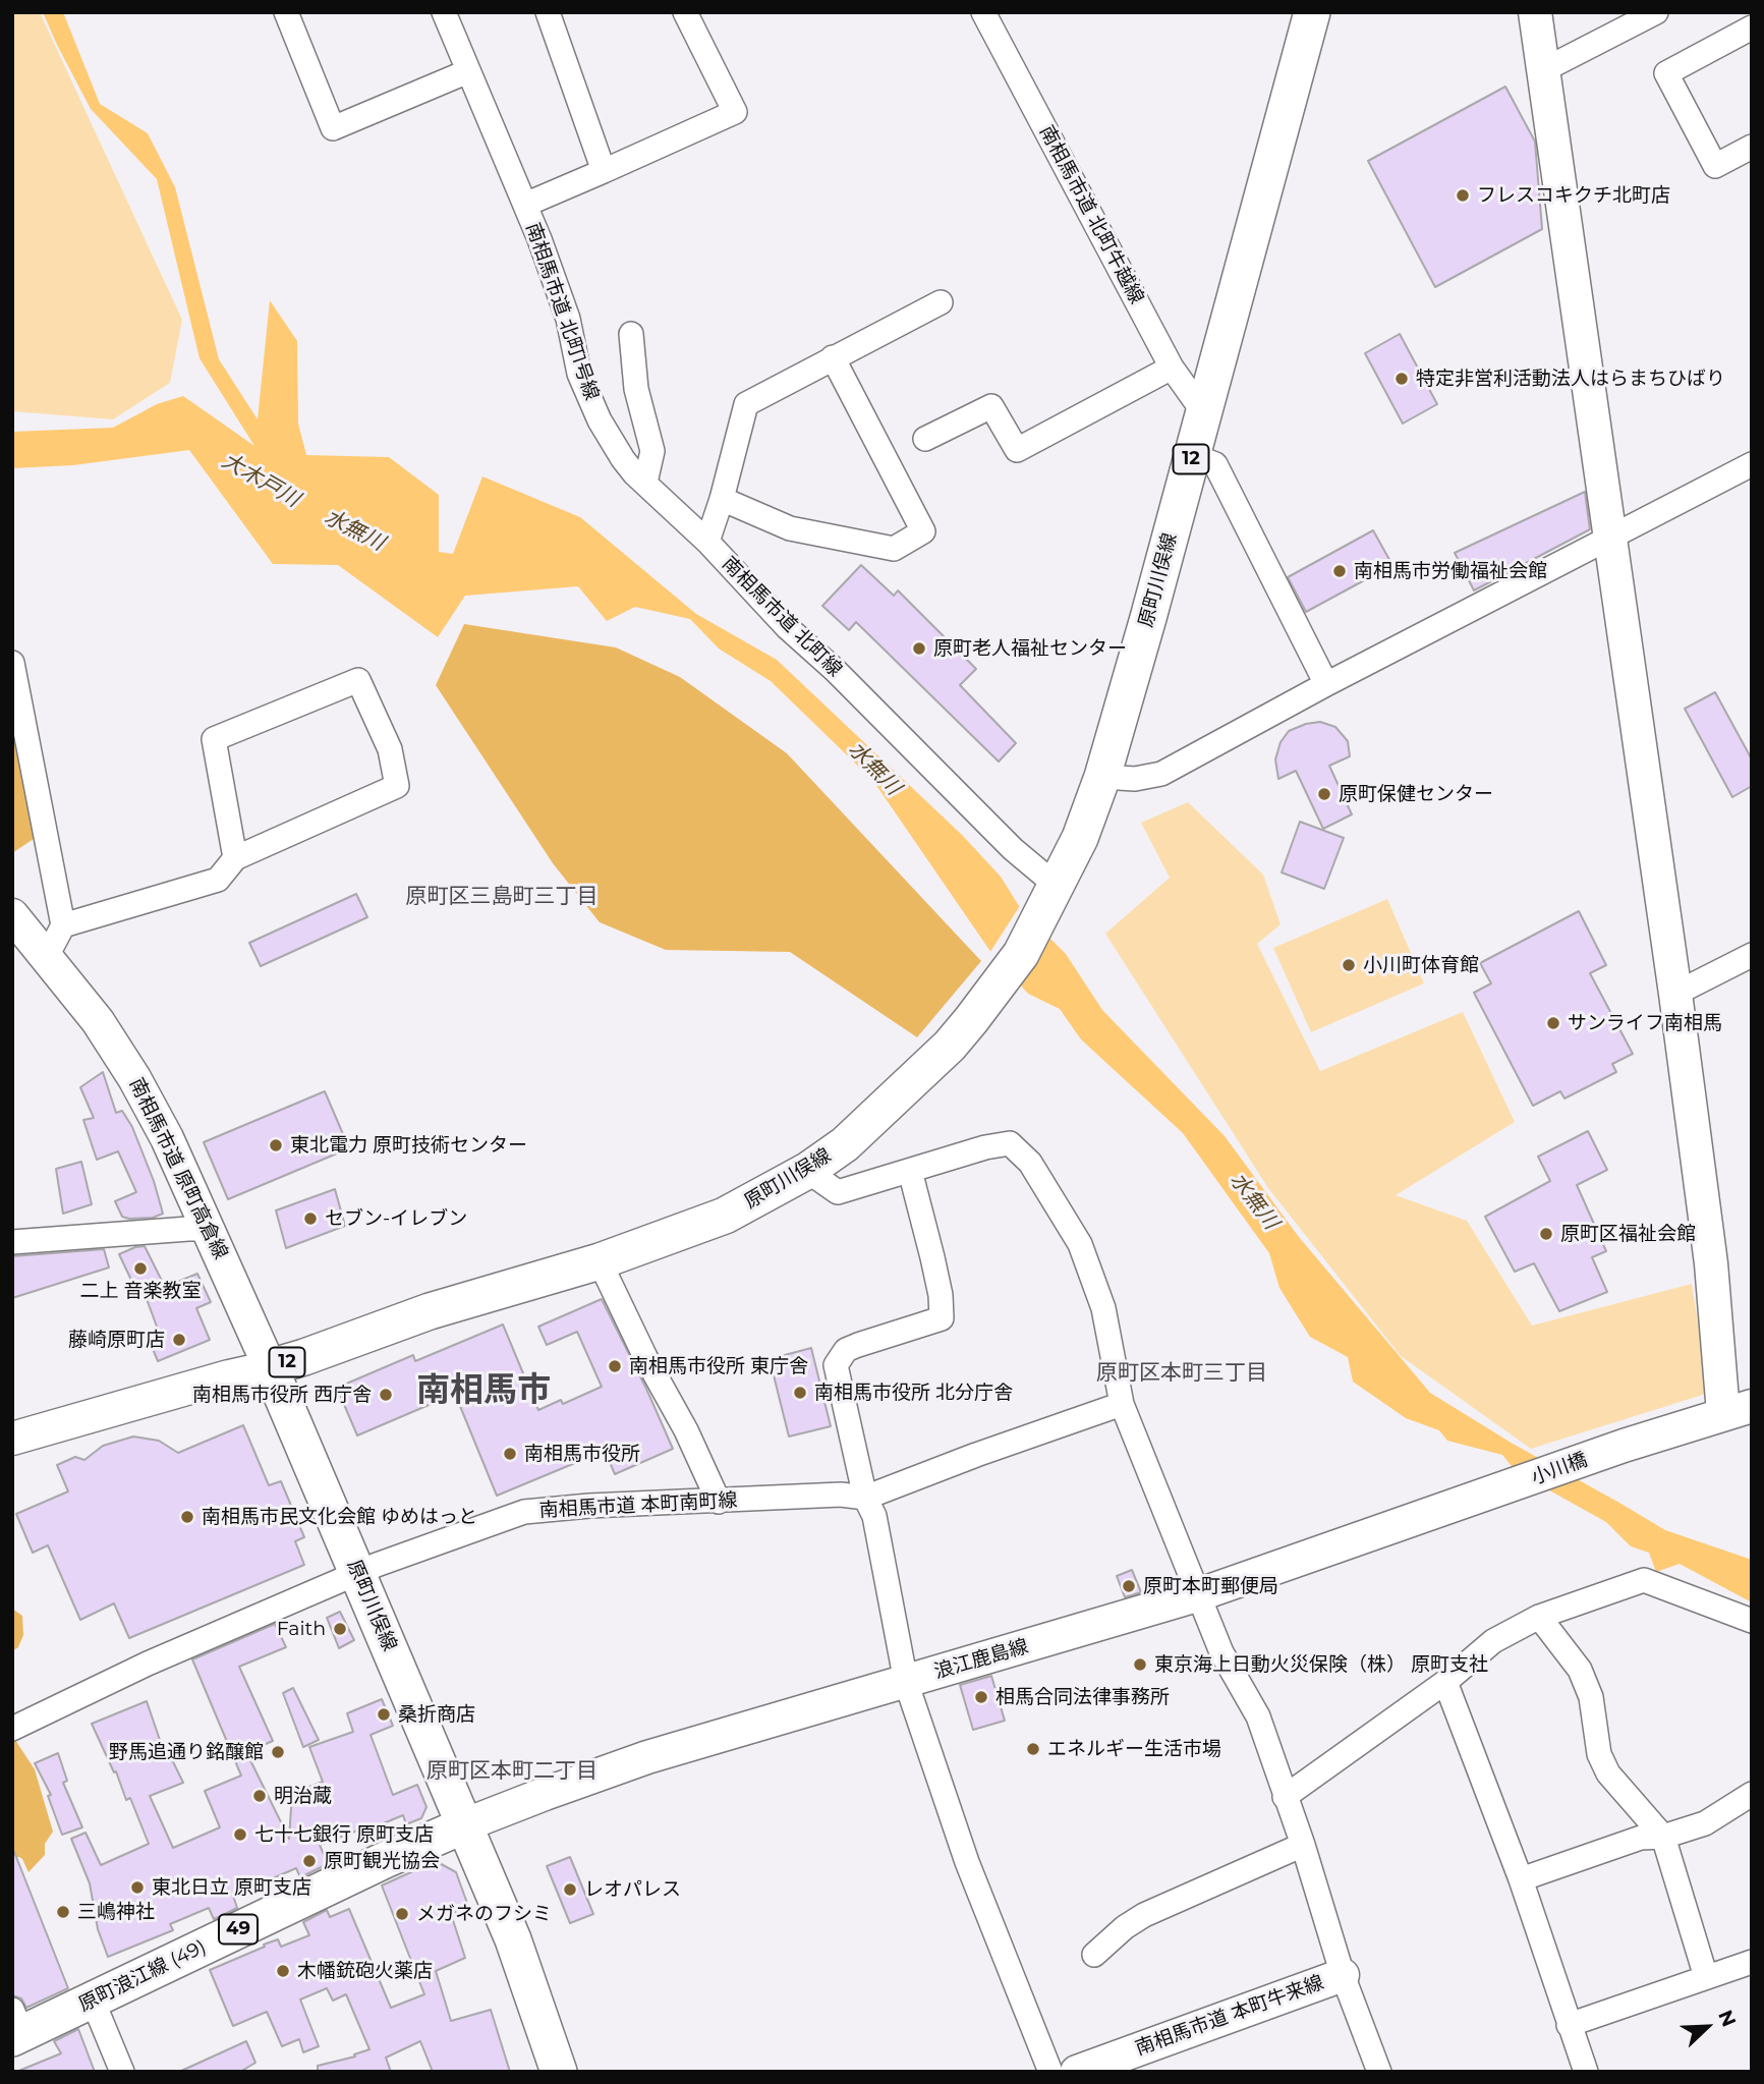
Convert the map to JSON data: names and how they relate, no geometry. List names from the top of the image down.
{
  "streets": {
    "main road": [
      "12",
      "原町川俣線",
      "49",
      "原町浪江線 (49)"
    ],
    "street": [
      "南相馬市道 北町牛越線",
      "南相馬市道 北町1号線",
      "南相馬市道 北町線",
      "南相馬市道 原町高倉線",
      "小川橋",
      "南相馬市道 本町南町線",
      "浪江鹿島線",
      "南相馬市道 本町牛来線"
    ]
  },
  "crossings": [
    ["南相馬市道 北町牛越線", "原町川俣線"],
    ["南相馬市道 北町1号線", "南相馬市道 北町線"],
    ["原町川俣線", "南相馬市道 北町線"],
    ["原町川俣線", "南相馬市道 原町高倉線"],
    ["原町川俣線", "南相馬市道 本町南町線"],
    ["原町川俣線", "浪江鹿島線"],
    ["原町川俣線", "原町浪江線 (49)"],
    ["小川橋", "浪江鹿島線"],
    ["浪江鹿島線", "原町浪江線 (49)"]
  ],
  "districts": [
    "原町区三島町三丁目",
    "原町区本町三丁目",
    "南相馬市",
    "原町区本町二丁目"
  ],
  "water": ["大木戸川", "水無川"],
  "places": [
    "フレスコキクチ北町店",
    "特定非営利活動法人はらまちひばり",
    "南相馬市労働福祉会館",
    "原町老人福祉センター",
    "原町保健センター",
    "小川町体育館",
    "サンライフ南相馬",
    "東北電力 原町技術センター",
    "セブン-イレブン",
    "原町区福祉会館",
    "二上 音楽教室",
    "藤崎原町店",
    "南相馬市役所 東庁舎",
    "南相馬市役所 北分庁舎",
    "南相馬市役所 西庁舎",
    "南相馬市役所",
    "南相馬市民文化会館 ゆめはっと",
    "原町本町郵便局",
    "Faith",
    "東京海上日動火災保険（株） 原町支社",
    "相馬合同法律事務所",
    "桑折商店",
    "エネルギー生活市場",
    "野馬追通り銘醸館",
    "明治蔵",
    "七十七銀行 原町支店",
    "原町観光協会",
    "東北日立 原町支店",
    "レオパレス",
    "三嶋神社",
    "メガネのフシミ",
    "木幡銃砲火薬店"
  ],
  "north": "top right"
}
